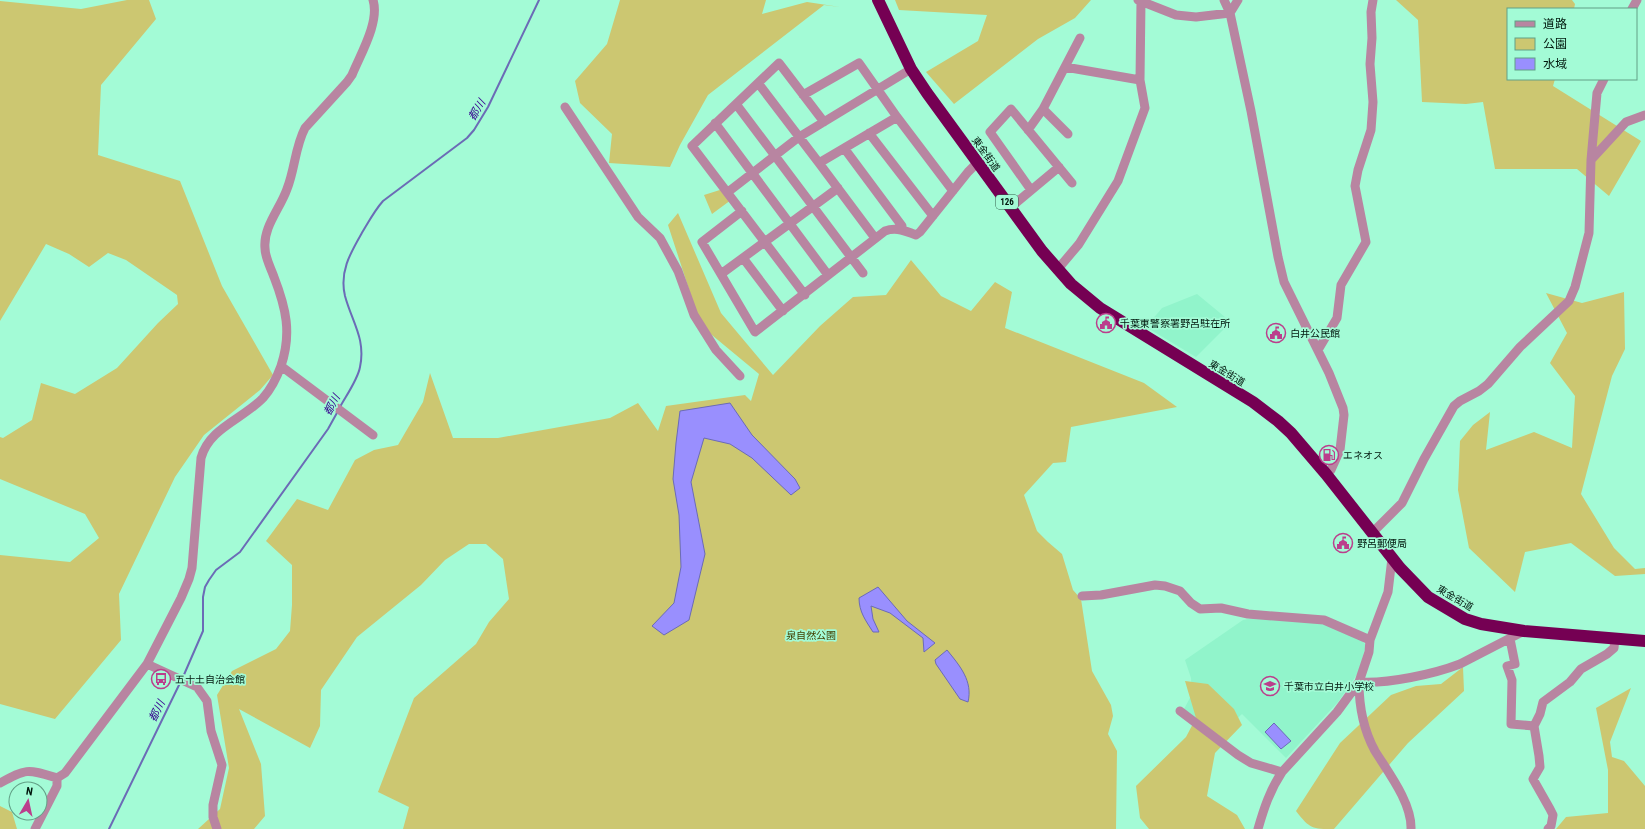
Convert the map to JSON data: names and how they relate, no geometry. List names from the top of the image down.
{
  "streets": {
    "highway": ["東金街道", "126"]
  },
  "water": ["都川"],
  "parks": ["泉自然公園"],
  "places": {
    "public building": ["千葉東警察署野呂駐在所", "白井公民館", "野呂郵便局"],
    "fuel station": ["エネオス"],
    "bus stop": ["五十土自治会館"],
    "school or university": ["千葉市立白井小学校"]
  },
  "legend": ["道路", "公園", "水域"],
  "north": "top"
}
